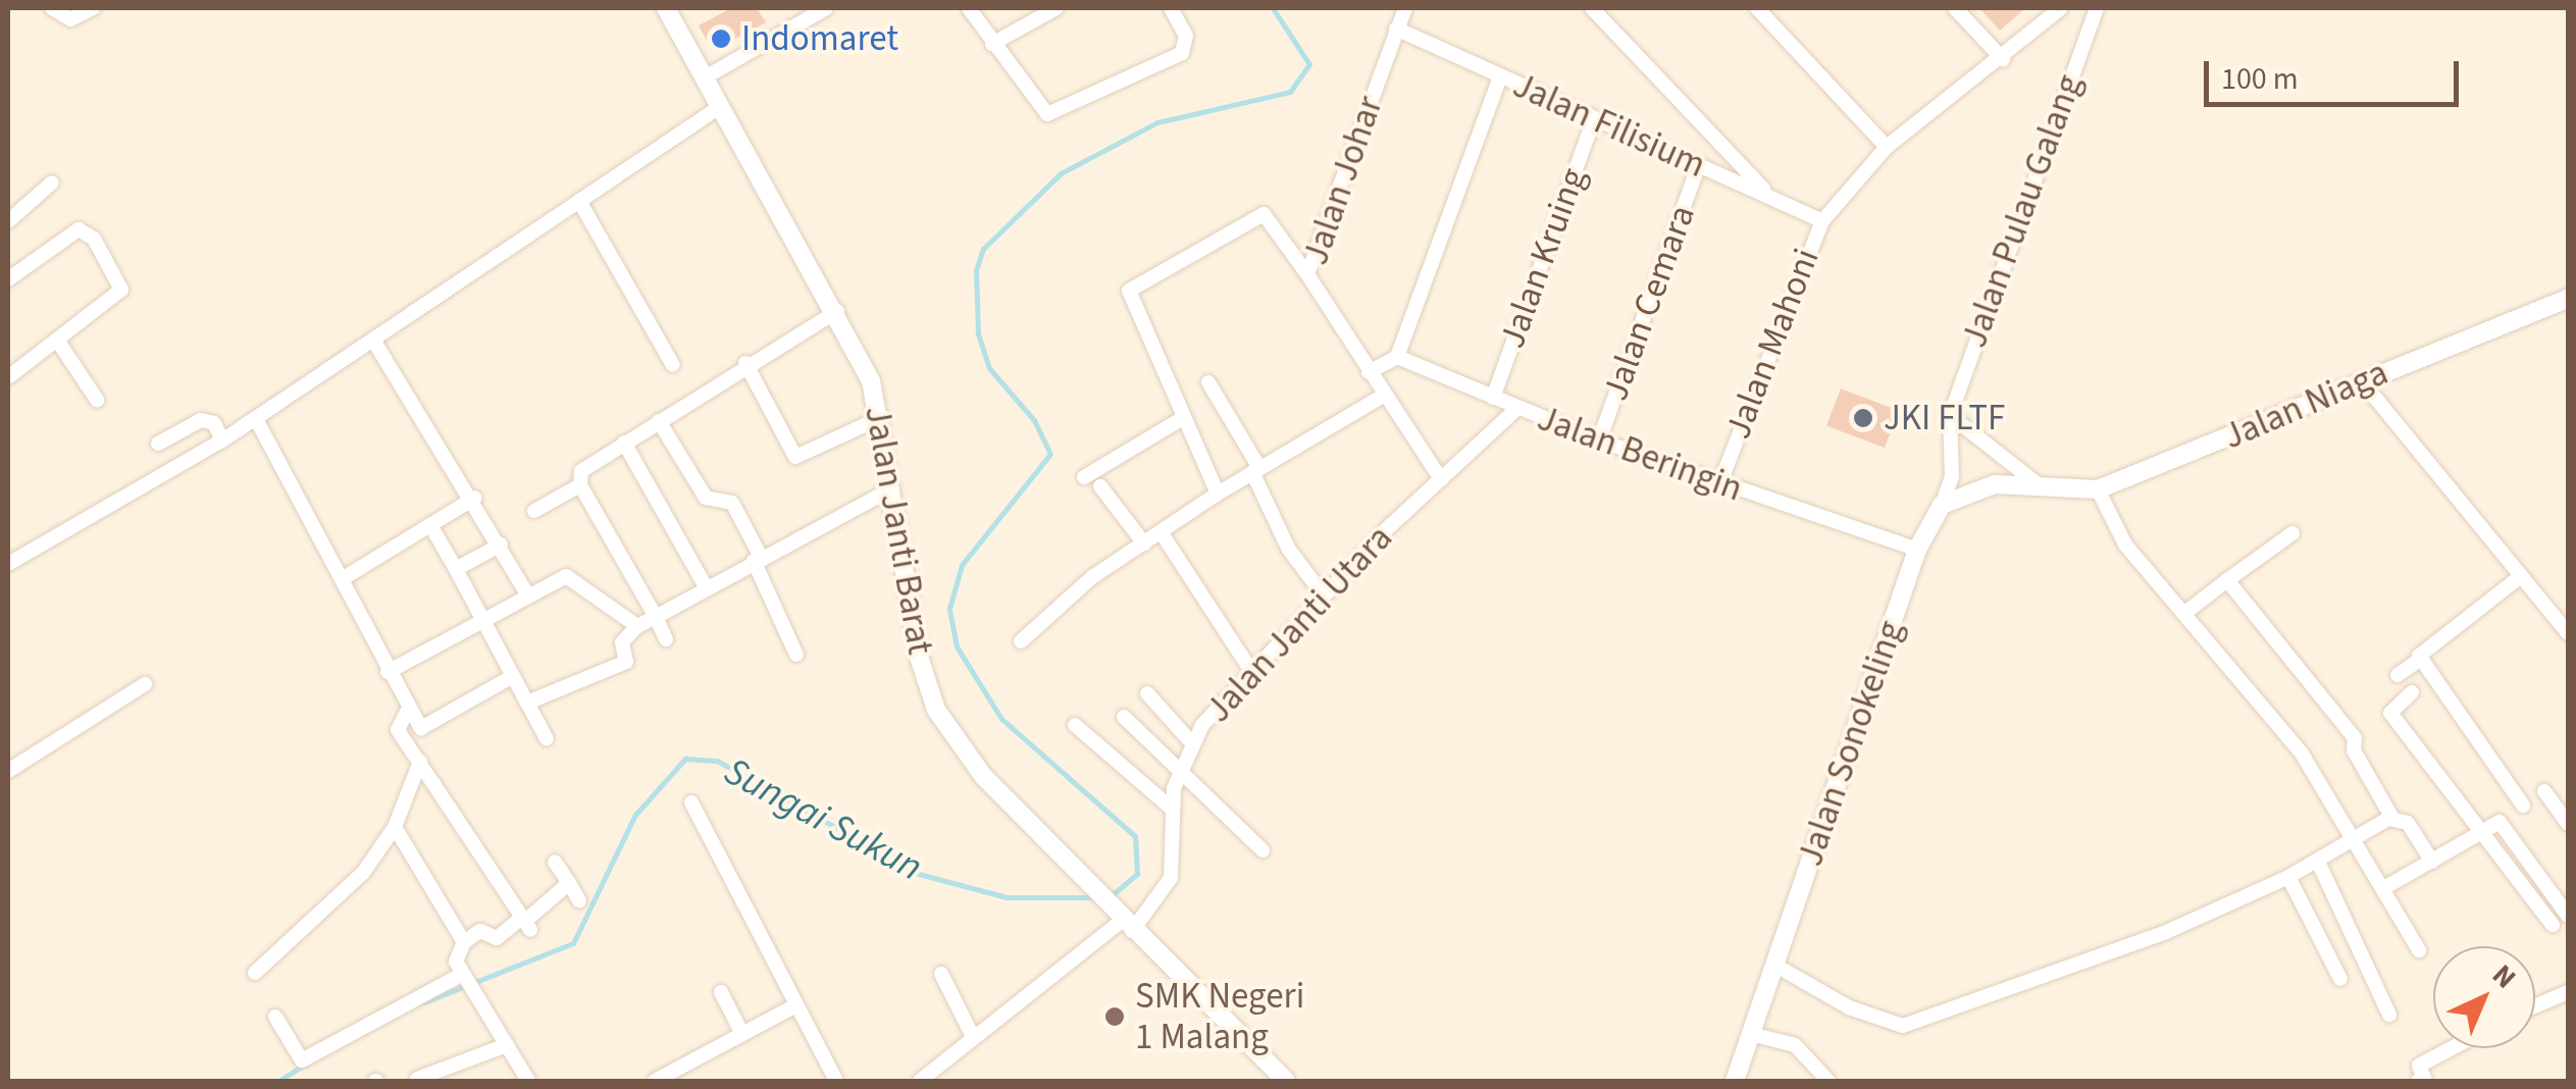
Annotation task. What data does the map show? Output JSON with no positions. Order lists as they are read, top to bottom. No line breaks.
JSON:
{"streets":{"street":["Jalan Filisium","Jalan Johar","Jalan Pulau Galang","Jalan Kruing","Jalan Cemara","Jalan Mahoni","Jalan Niaga","Jalan Beringin","Jalan Janti Barat","Jalan Janti Utara","Jalan Sonokeling"]},"crossings":[["Jalan Filisium","Jalan Johar"],["Jalan Filisium","Jalan Kruing"],["Jalan Filisium","Jalan Cemara"],["Jalan Filisium","Jalan Mahoni"],["Jalan Johar","Jalan Janti Utara"],["Jalan Pulau Galang","Jalan Sonokeling"],["Jalan Kruing","Jalan Beringin"],["Jalan Cemara","Jalan Beringin"],["Jalan Mahoni","Jalan Beringin"],["Jalan Beringin","Jalan Janti Utara"],["Jalan Beringin","Jalan Sonokeling"],["Jalan Janti Barat","Jalan Janti Utara"]],"water":["Sungai Sukun"],"places":["Indomaret","JKI FLTF","SMK Negeri 1 Malang"],"scale_bar":"100 m","north":"top right"}
